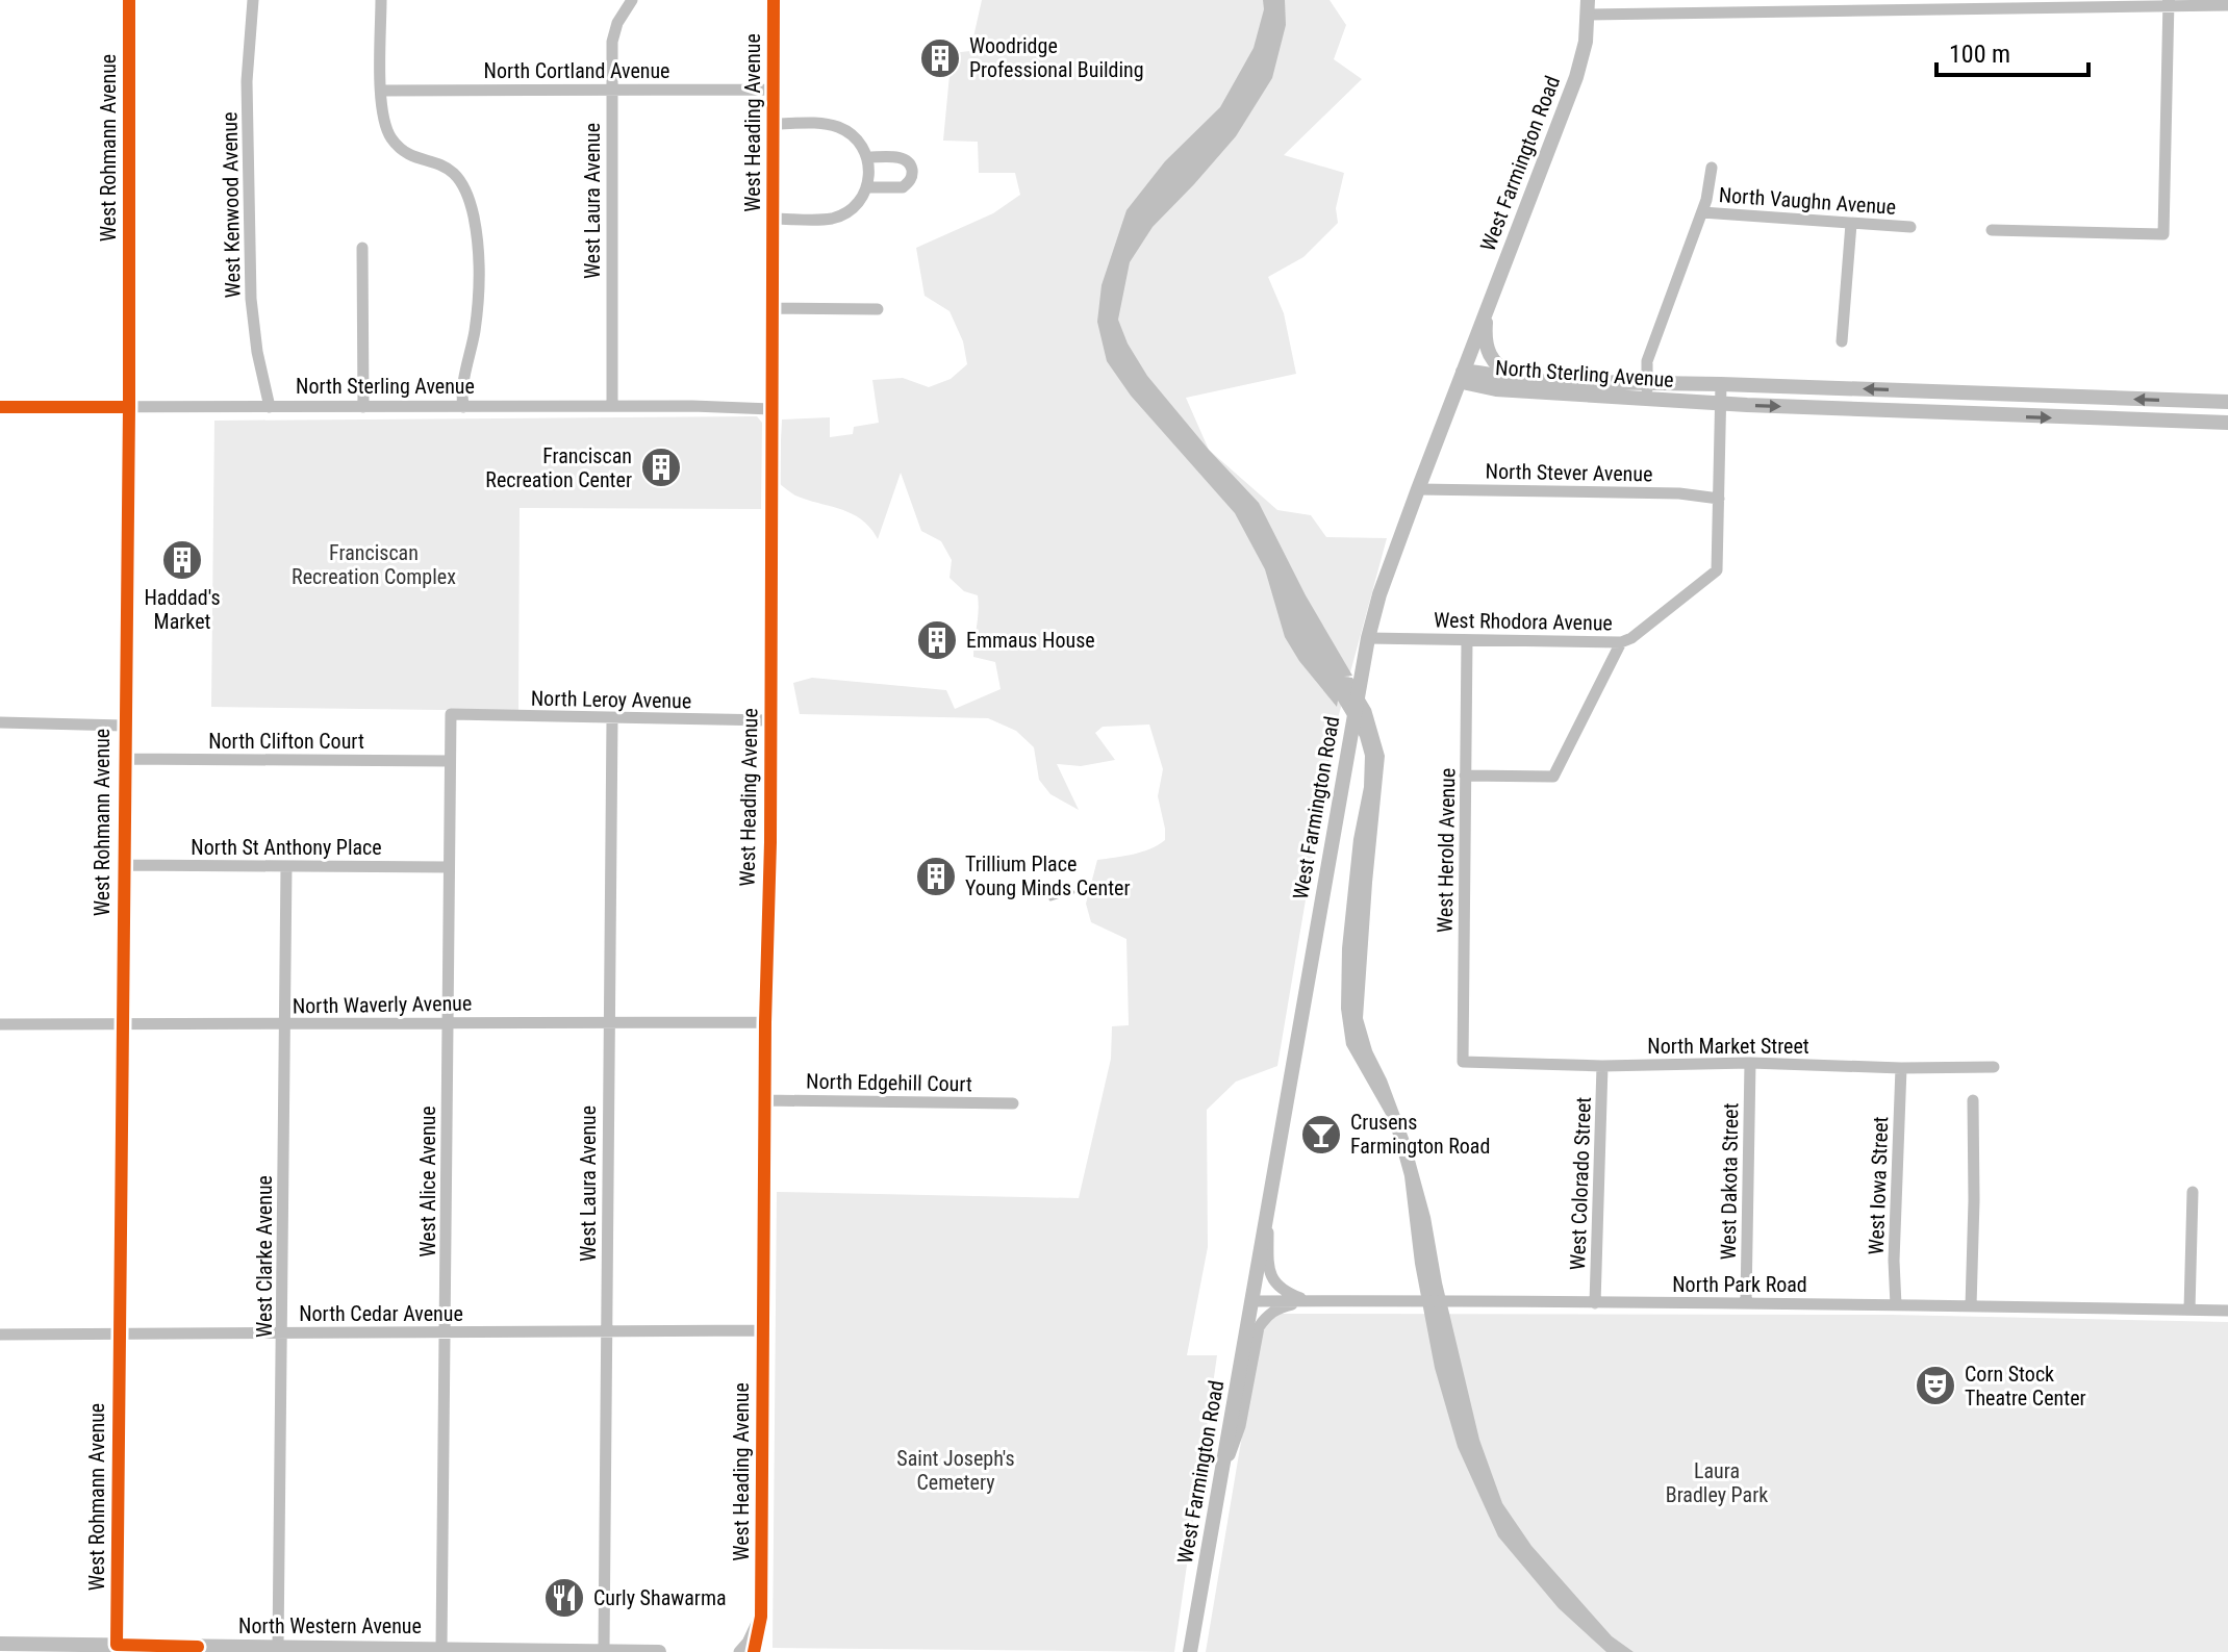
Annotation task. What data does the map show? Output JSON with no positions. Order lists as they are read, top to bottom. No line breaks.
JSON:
{"streets":{"main road":["West Farmington Road","North Sterling Avenue","North Western Avenue"],"street":["North Cortland Avenue","West Heading Avenue","West Rohmann Avenue","West Laura Avenue","North Vaughn Avenue","West Kenwood Avenue","North Stever Avenue","West Rhodora Avenue","North Leroy Avenue","North Clifton Court","North St Anthony Place","West Herold Avenue","North Waverly Avenue","North Market Street","North Edgehill Court","West Alice Avenue","West Dakota Street","West Colorado Street","West Iowa Street","West Clarke Avenue","North Park Road","North Cedar Avenue"]},"crossings":[["North Cortland Avenue","West Heading Avenue"],["North Cortland Avenue","West Laura Avenue"],["West Heading Avenue","North Sterling Avenue"],["West Heading Avenue","North Leroy Avenue"],["West Heading Avenue","North Waverly Avenue"],["West Heading Avenue","North Edgehill Court"],["West Heading Avenue","North Cedar Avenue"],["West Rohmann Avenue","North Sterling Avenue"],["West Rohmann Avenue","North Clifton Court"],["West Rohmann Avenue","North St Anthony Place"],["West Rohmann Avenue","North Waverly Avenue"],["West Rohmann Avenue","North Cedar Avenue"],["West Rohmann Avenue","North Western Avenue"],["West Farmington Road","North Sterling Avenue"],["West Farmington Road","North Stever Avenue"],["West Farmington Road","West Rhodora Avenue"],["West Farmington Road","North Park Road"],["West Laura Avenue","North Sterling Avenue"],["West Laura Avenue","North Leroy Avenue"],["West Laura Avenue","North Waverly Avenue"],["West Laura Avenue","North Cedar Avenue"],["West Laura Avenue","North Western Avenue"],["West Kenwood Avenue","North Sterling Avenue"],["North Sterling Avenue","West Rhodora Avenue"],["North Stever Avenue","West Rhodora Avenue"],["West Rhodora Avenue","West Herold Avenue"],["North Leroy Avenue","West Alice Avenue"],["North Clifton Court","West Alice Avenue"],["North St Anthony Place","West Alice Avenue"],["North St Anthony Place","West Clarke Avenue"],["West Herold Avenue","North Market Street"],["North Waverly Avenue","West Alice Avenue"],["North Waverly Avenue","West Clarke Avenue"],["North Market Street","West Dakota Street"],["North Market Street","West Colorado Street"],["North Market Street","West Iowa Street"],["West Alice Avenue","North Cedar Avenue"],["West Alice Avenue","North Western Avenue"],["West Dakota Street","North Park Road"],["West Colorado Street","North Park Road"],["West Iowa Street","North Park Road"],["West Clarke Avenue","North Cedar Avenue"],["West Clarke Avenue","North Western Avenue"]],"parks":["Franciscan Recreation Complex","Saint Joseph's Cemetery","Laura Bradley Park"],"places":{"building":["Woodridge Professional Building","Franciscan Recreation Center","Haddad's Market","Emmaus House","Trillium Place Young Minds Center"],"bar":["Crusens Farmington Road"],"theatre":["Corn Stock Theatre Center"],"restaurant":["Curly Shawarma"]},"scale_bar":"100 m"}
